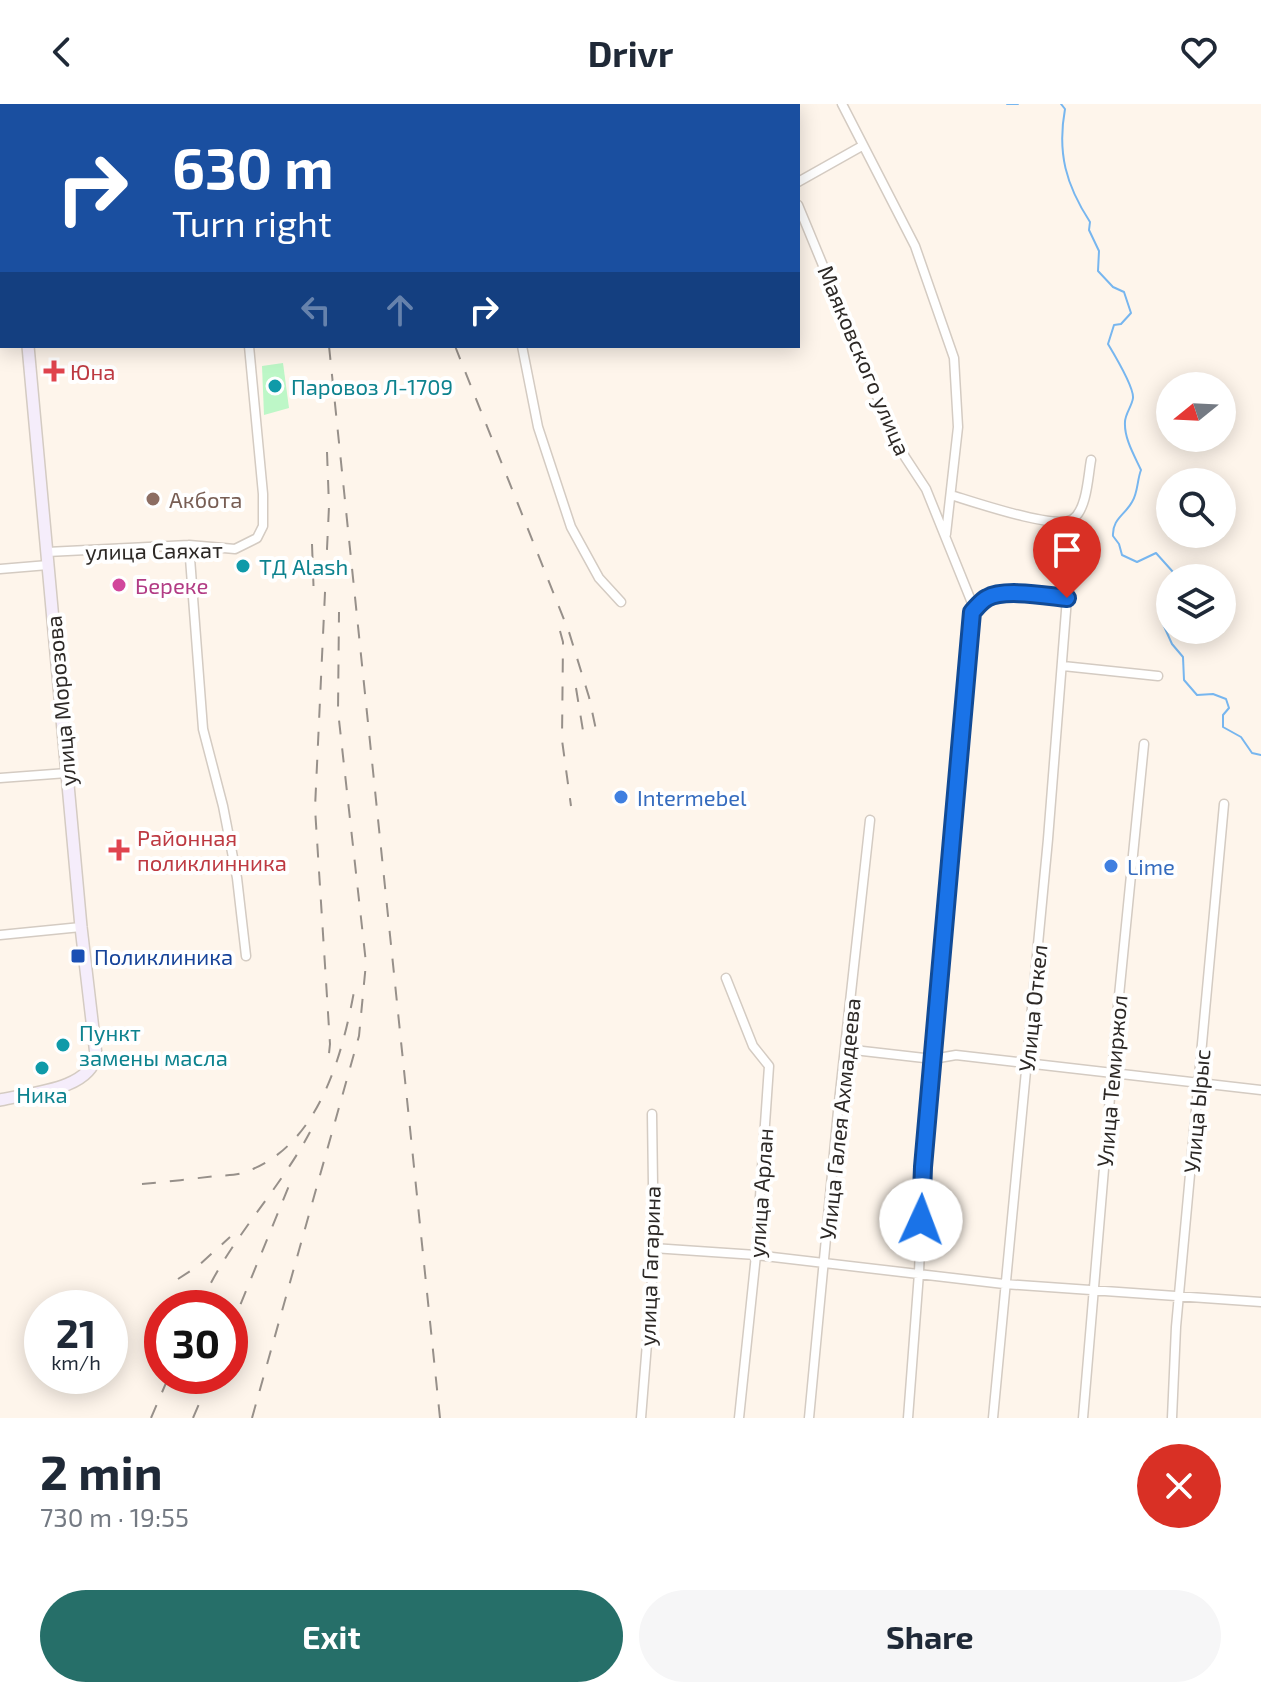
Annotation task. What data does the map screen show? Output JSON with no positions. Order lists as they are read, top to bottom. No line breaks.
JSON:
{"streets":{"main road":["улица Морозова"],"street":["Маяковского улица","улица Саяхат","Улица Откел","Улица Темиржол","Улица Ырыс","Улица Галея Ахмадеева","улица Арлан","улица Гагарина"]},"crossings":[["Маяковского улица","Улица Откел"],["улица Саяхат","улица Морозова"]],"places":{"health":["Юна","Районная поликлинника"],"other":["Паровоз Л-1709","Акбота","ТД Alash","Береке","Intermebel","Lime","Пункт замены масла","Ника"],"transit":["Поликлиника"]},"north":"left","page":{"header":"Drivr","turn":["630 m","Turn right"],"speed":"21 km/h","limit":"30","heading":["2 min","730 m · 19:55"],"buttons":["Exit","Share"]}}
